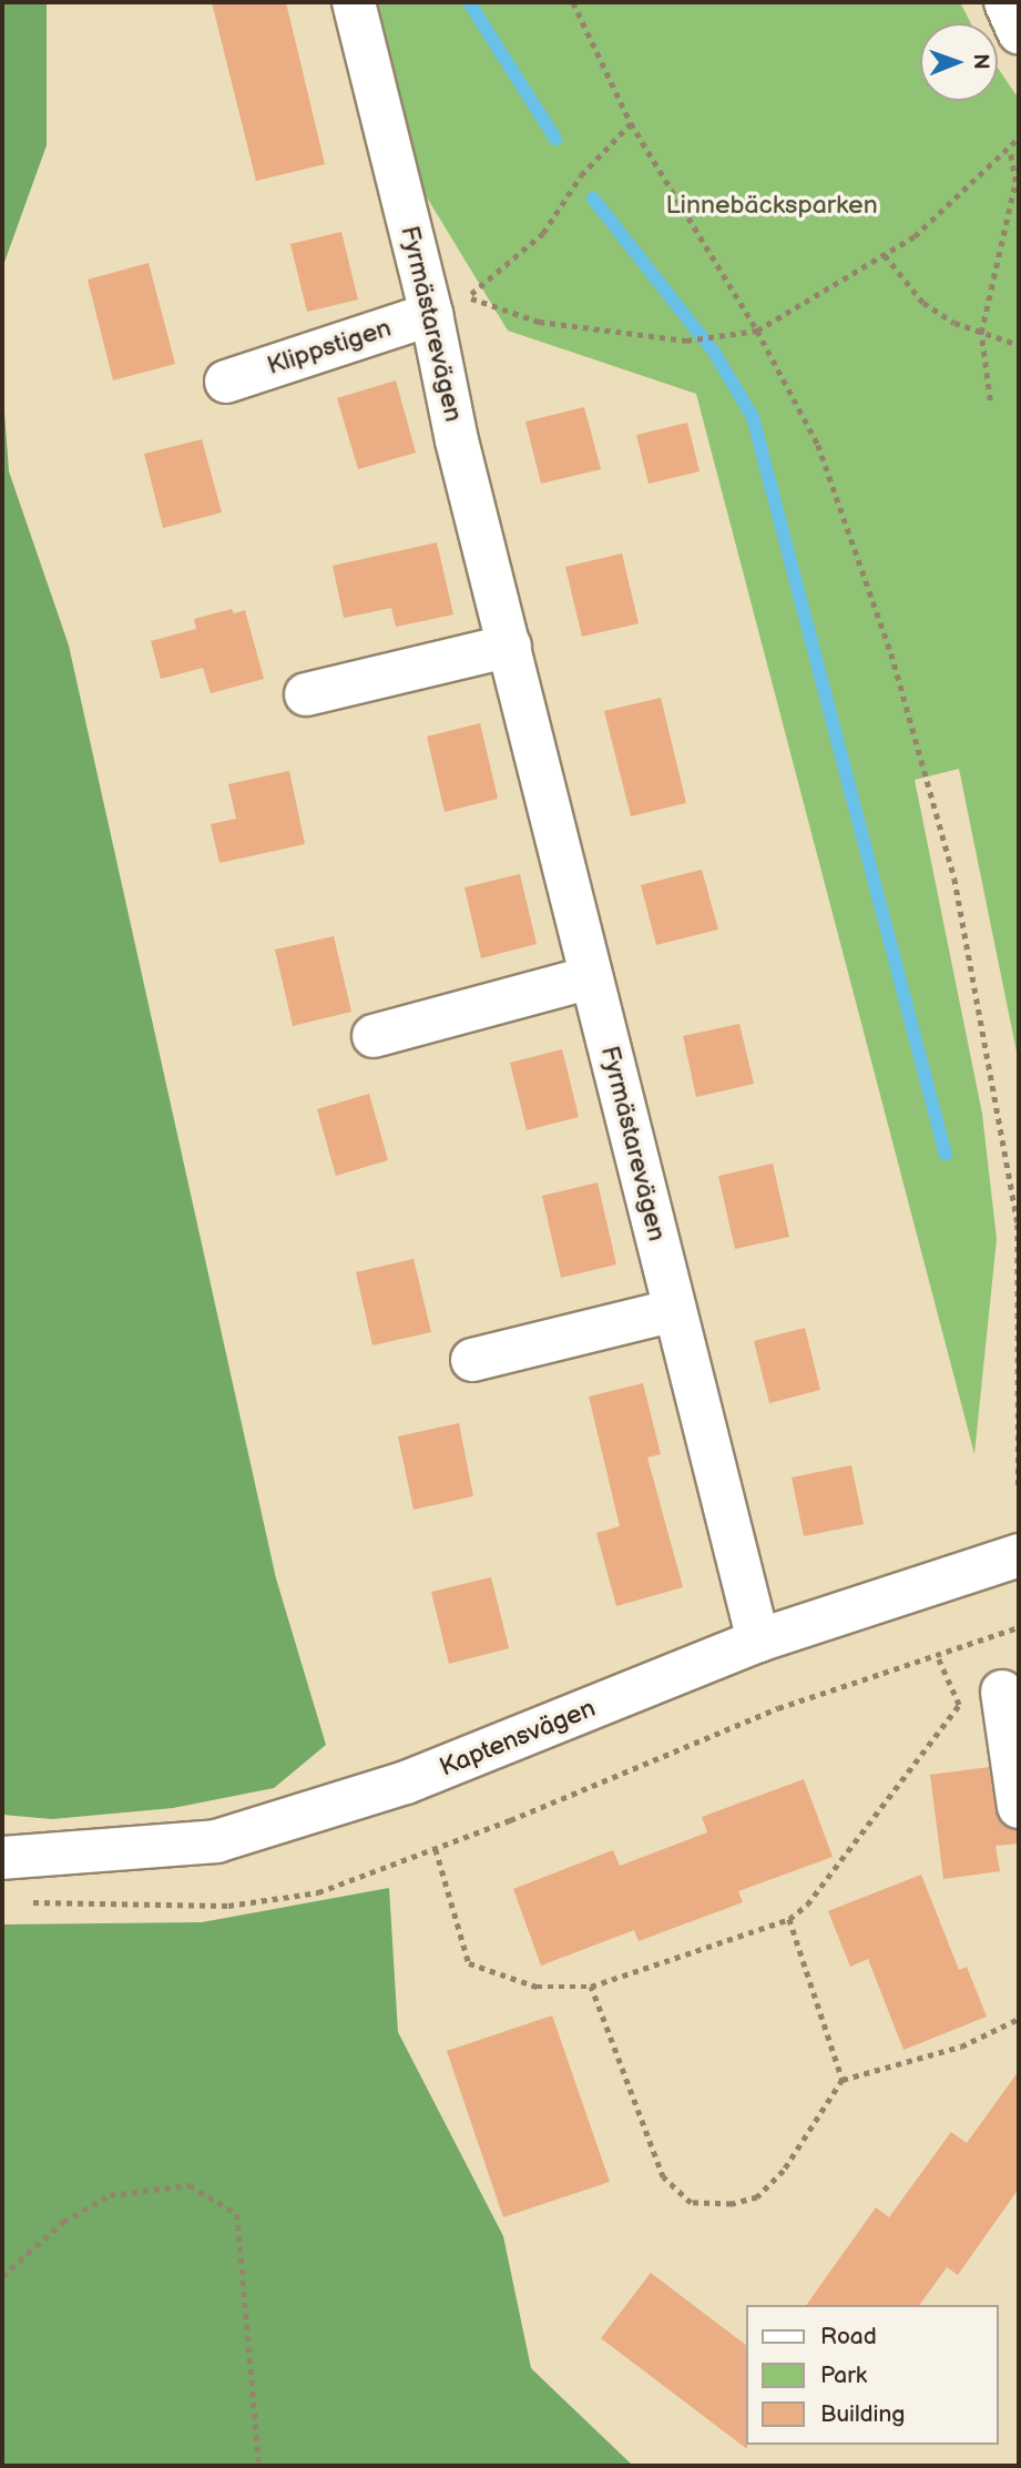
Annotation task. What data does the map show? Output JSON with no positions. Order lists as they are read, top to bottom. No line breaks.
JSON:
{"streets":{"street":["Fyrmästarevägen","Klippstigen","Kaptensvägen"]},"crossings":[["Fyrmästarevägen","Klippstigen"],["Fyrmästarevägen","Kaptensvägen"]],"parks":["Linnebäcksparken"],"legend":["Road","Park","Building"],"north":"right"}
